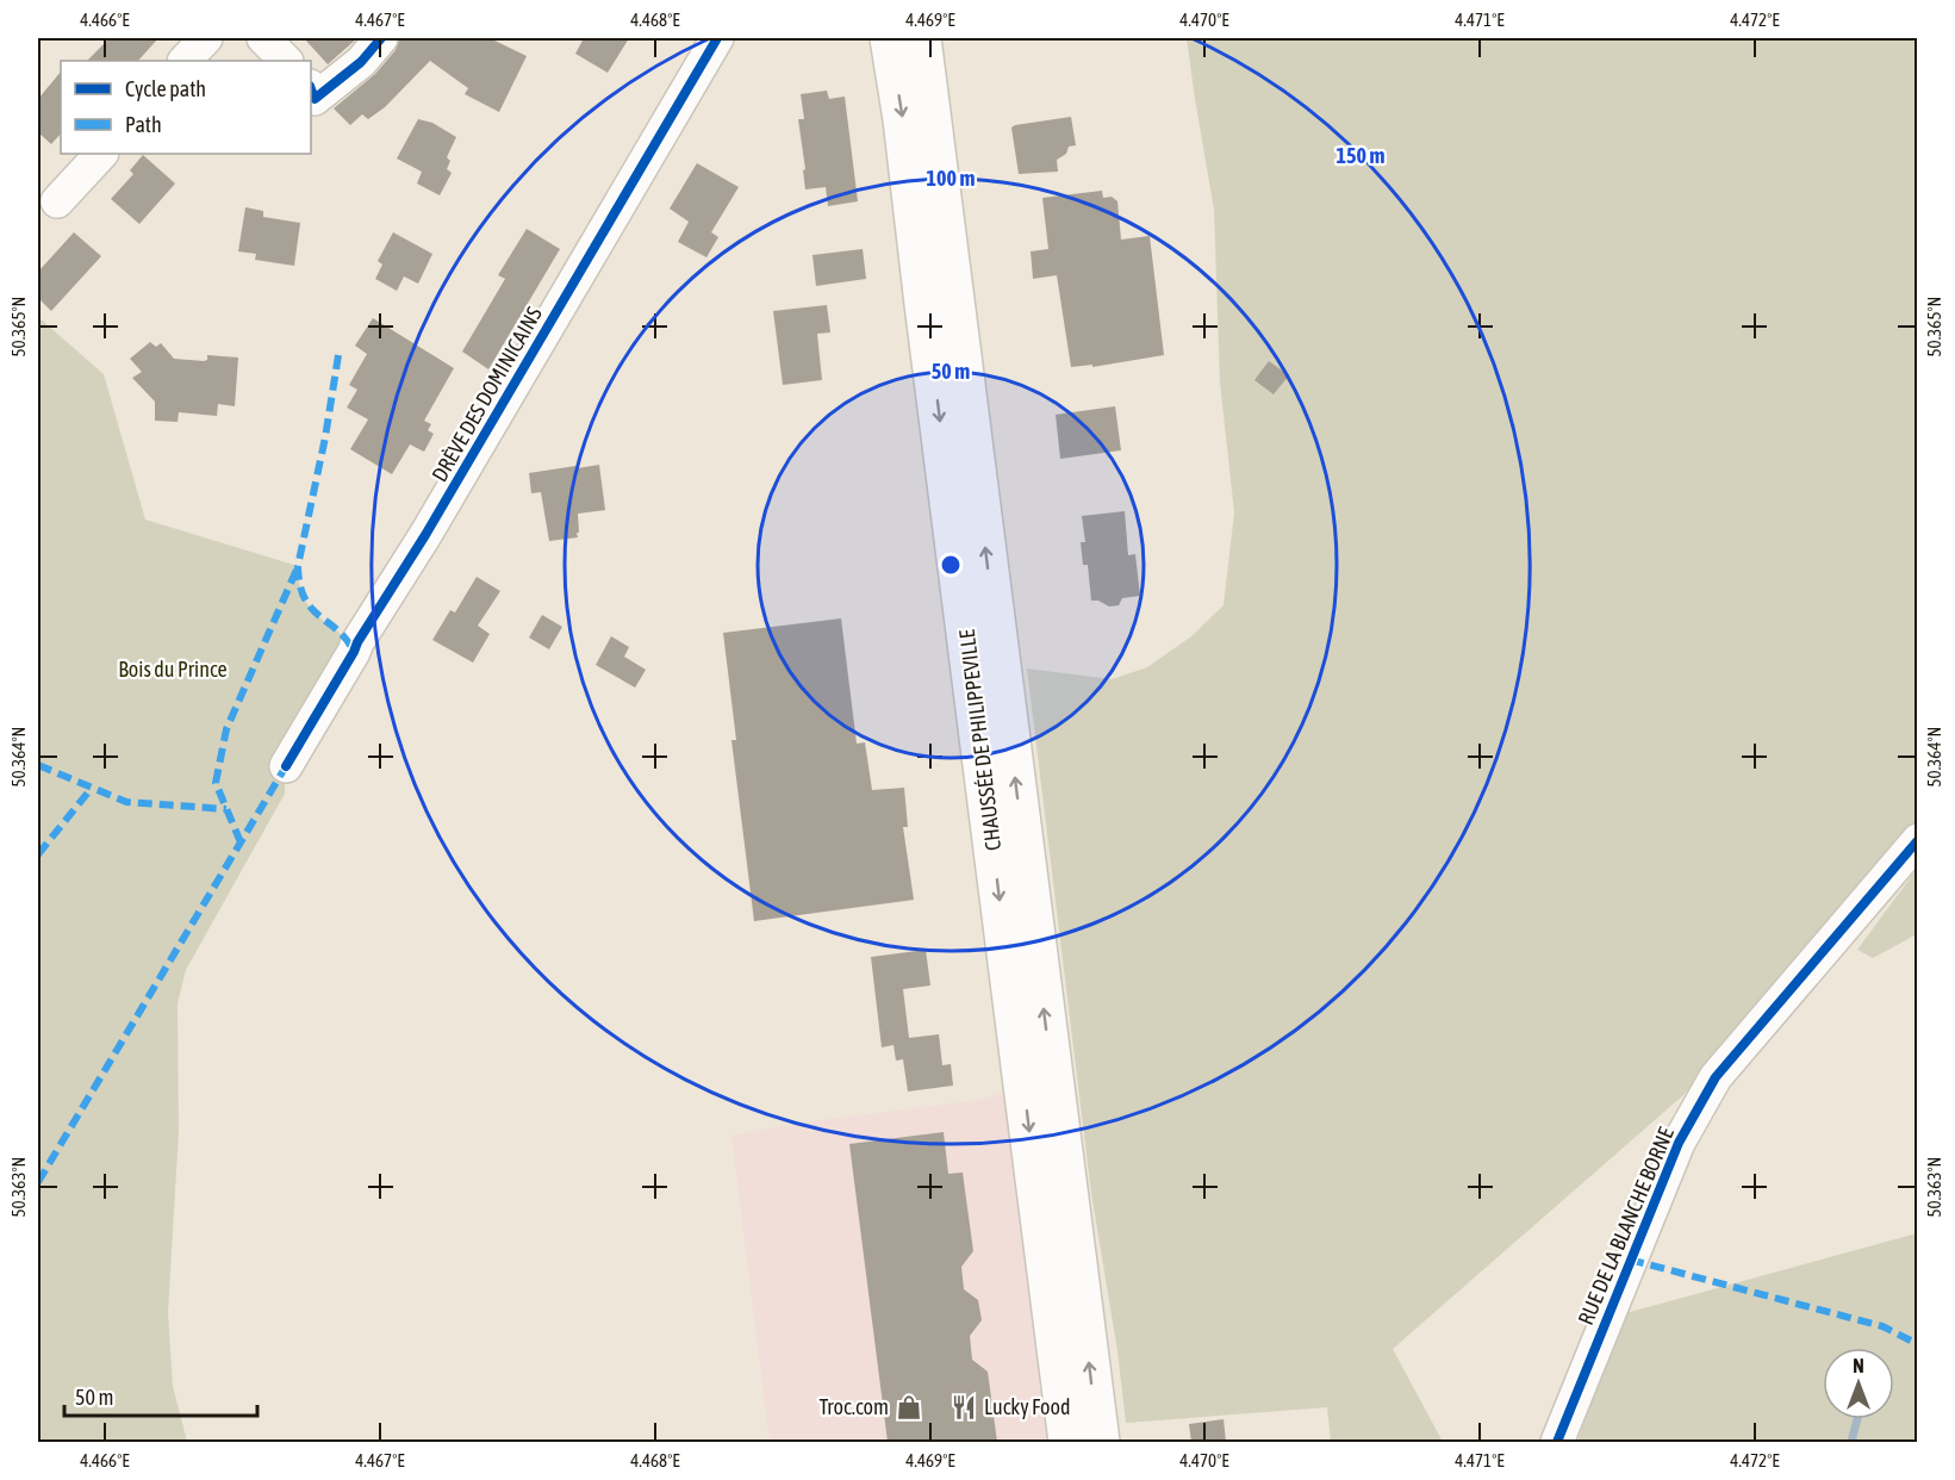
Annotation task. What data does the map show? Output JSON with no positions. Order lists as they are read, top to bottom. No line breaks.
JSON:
{"streets":{"main road":["CHAUSSÉE DE PHILIPPEVILLE"],"street":["DRÈVE DES DOMINICAINS","RUE DE LA BLANCHE BORNE"]},"parks":["Bois du Prince"],"places":{"shop":["Troc.com"],"restaurant":["Lucky Food"]},"legend":["Cycle path","Path"],"scale_bar":"50 m","north":"top","coordinates":["4.466°E","4.467°E","4.468°E","4.469°E","4.470°E","4.471°E","4.472°E","50.365°N","50.364°N","50.363°N"],"rings":["150 m","100 m","50 m"]}
